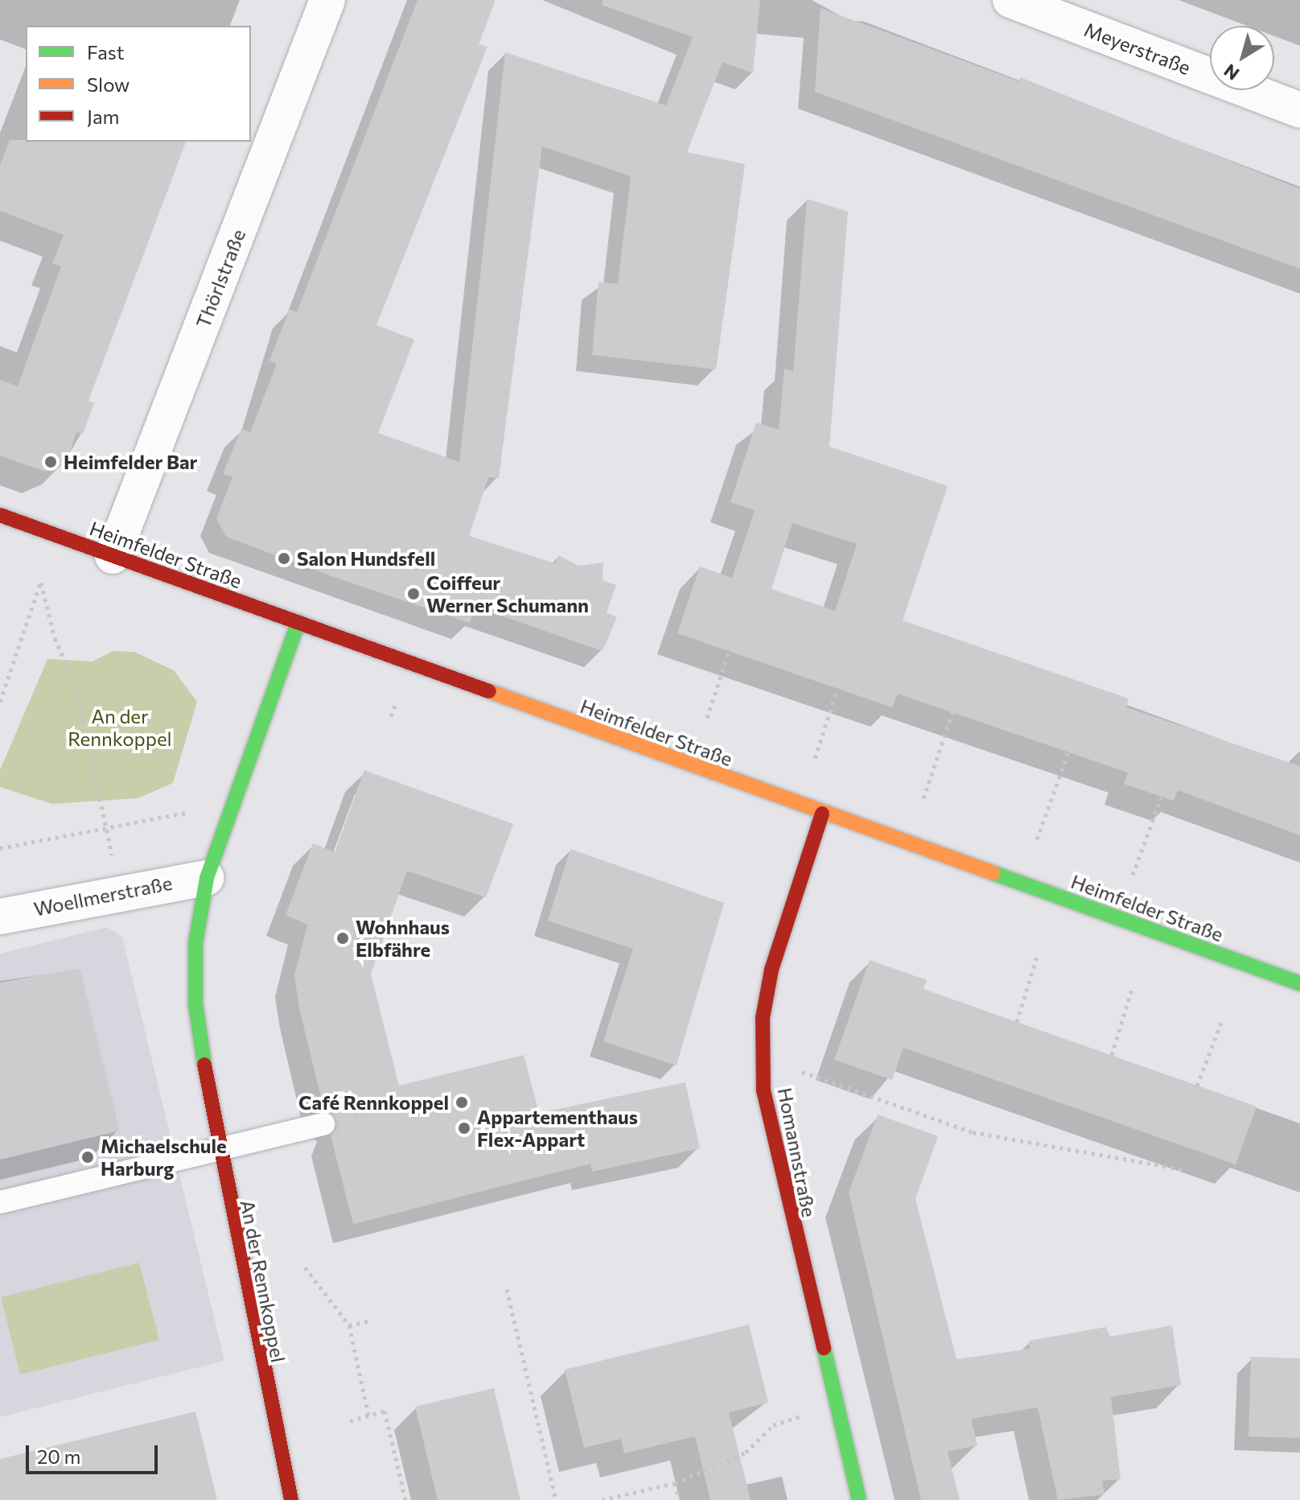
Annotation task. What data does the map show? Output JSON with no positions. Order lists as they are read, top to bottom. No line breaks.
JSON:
{"streets":{"street":["Meyerstraße","Thörlstraße","Heimfelder Straße","Woellmerstraße","Homannstraße","An der Rennkoppel"]},"crossings":[["Thörlstraße","Heimfelder Straße"],["Heimfelder Straße","Homannstraße"],["Heimfelder Straße","An der Rennkoppel"],["Woellmerstraße","An der Rennkoppel"]],"parks":["An der Rennkoppel"],"places":["Heimfelder Bar","Salon Hundsfell","Coiffeur Werner Schumann","Wohnhaus Elbfähre","Café Rennkoppel","Appartementhaus Flex-Appart","Michaelschule Harburg"],"legend":["Fast","Slow","Jam"],"scale_bar":"20 m","north":"bottom left"}
